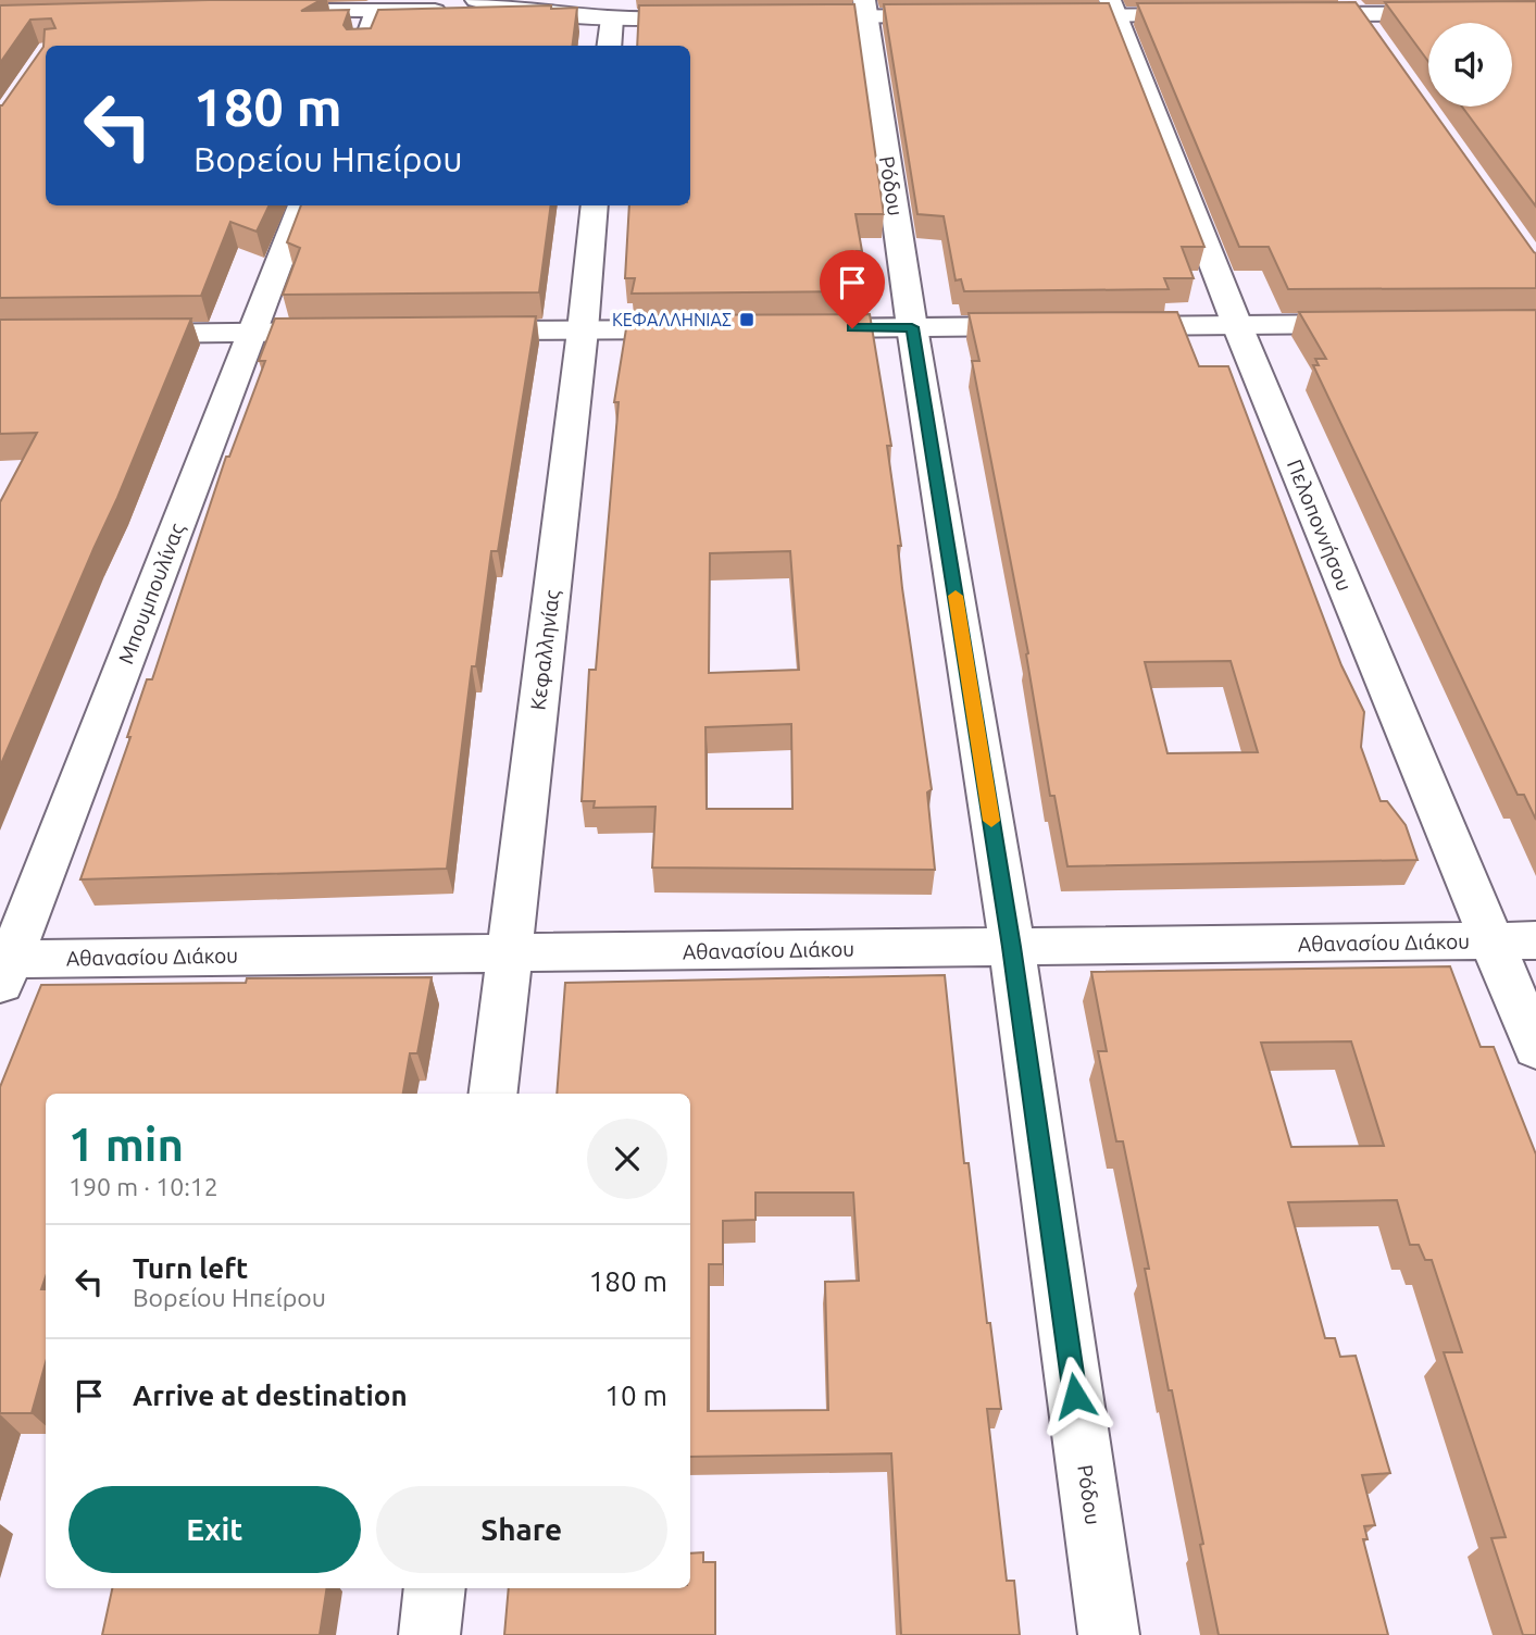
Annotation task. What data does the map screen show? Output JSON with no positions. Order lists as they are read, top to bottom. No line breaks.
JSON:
{"streets":{"street":["Ρόδου","Πελοποννήσου","Μπουμπουλίνας","Κεφαλληνίας","Αθανασίου Διάκου"]},"crossings":[["Ρόδου","Αθανασίου Διάκου"],["Πελοποννήσου","Αθανασίου Διάκου"],["Μπουμπουλίνας","Αθανασίου Διάκου"],["Κεφαλληνίας","Αθανασίου Διάκου"]],"places":{"transit":["ΚΕΦΑΛΛΗΝΙΑΣ"]},"page":{"turn":["180 m","Βορείου Ηπείρου"],"heading":["1 min","190 m · 10:12"],"list":[{"name":"Turn left","note":"Βορείου Ηπείρου","value":"180 m"},{"name":"Arrive at destination","value":"10 m"}],"buttons":["Exit","Share"]}}
